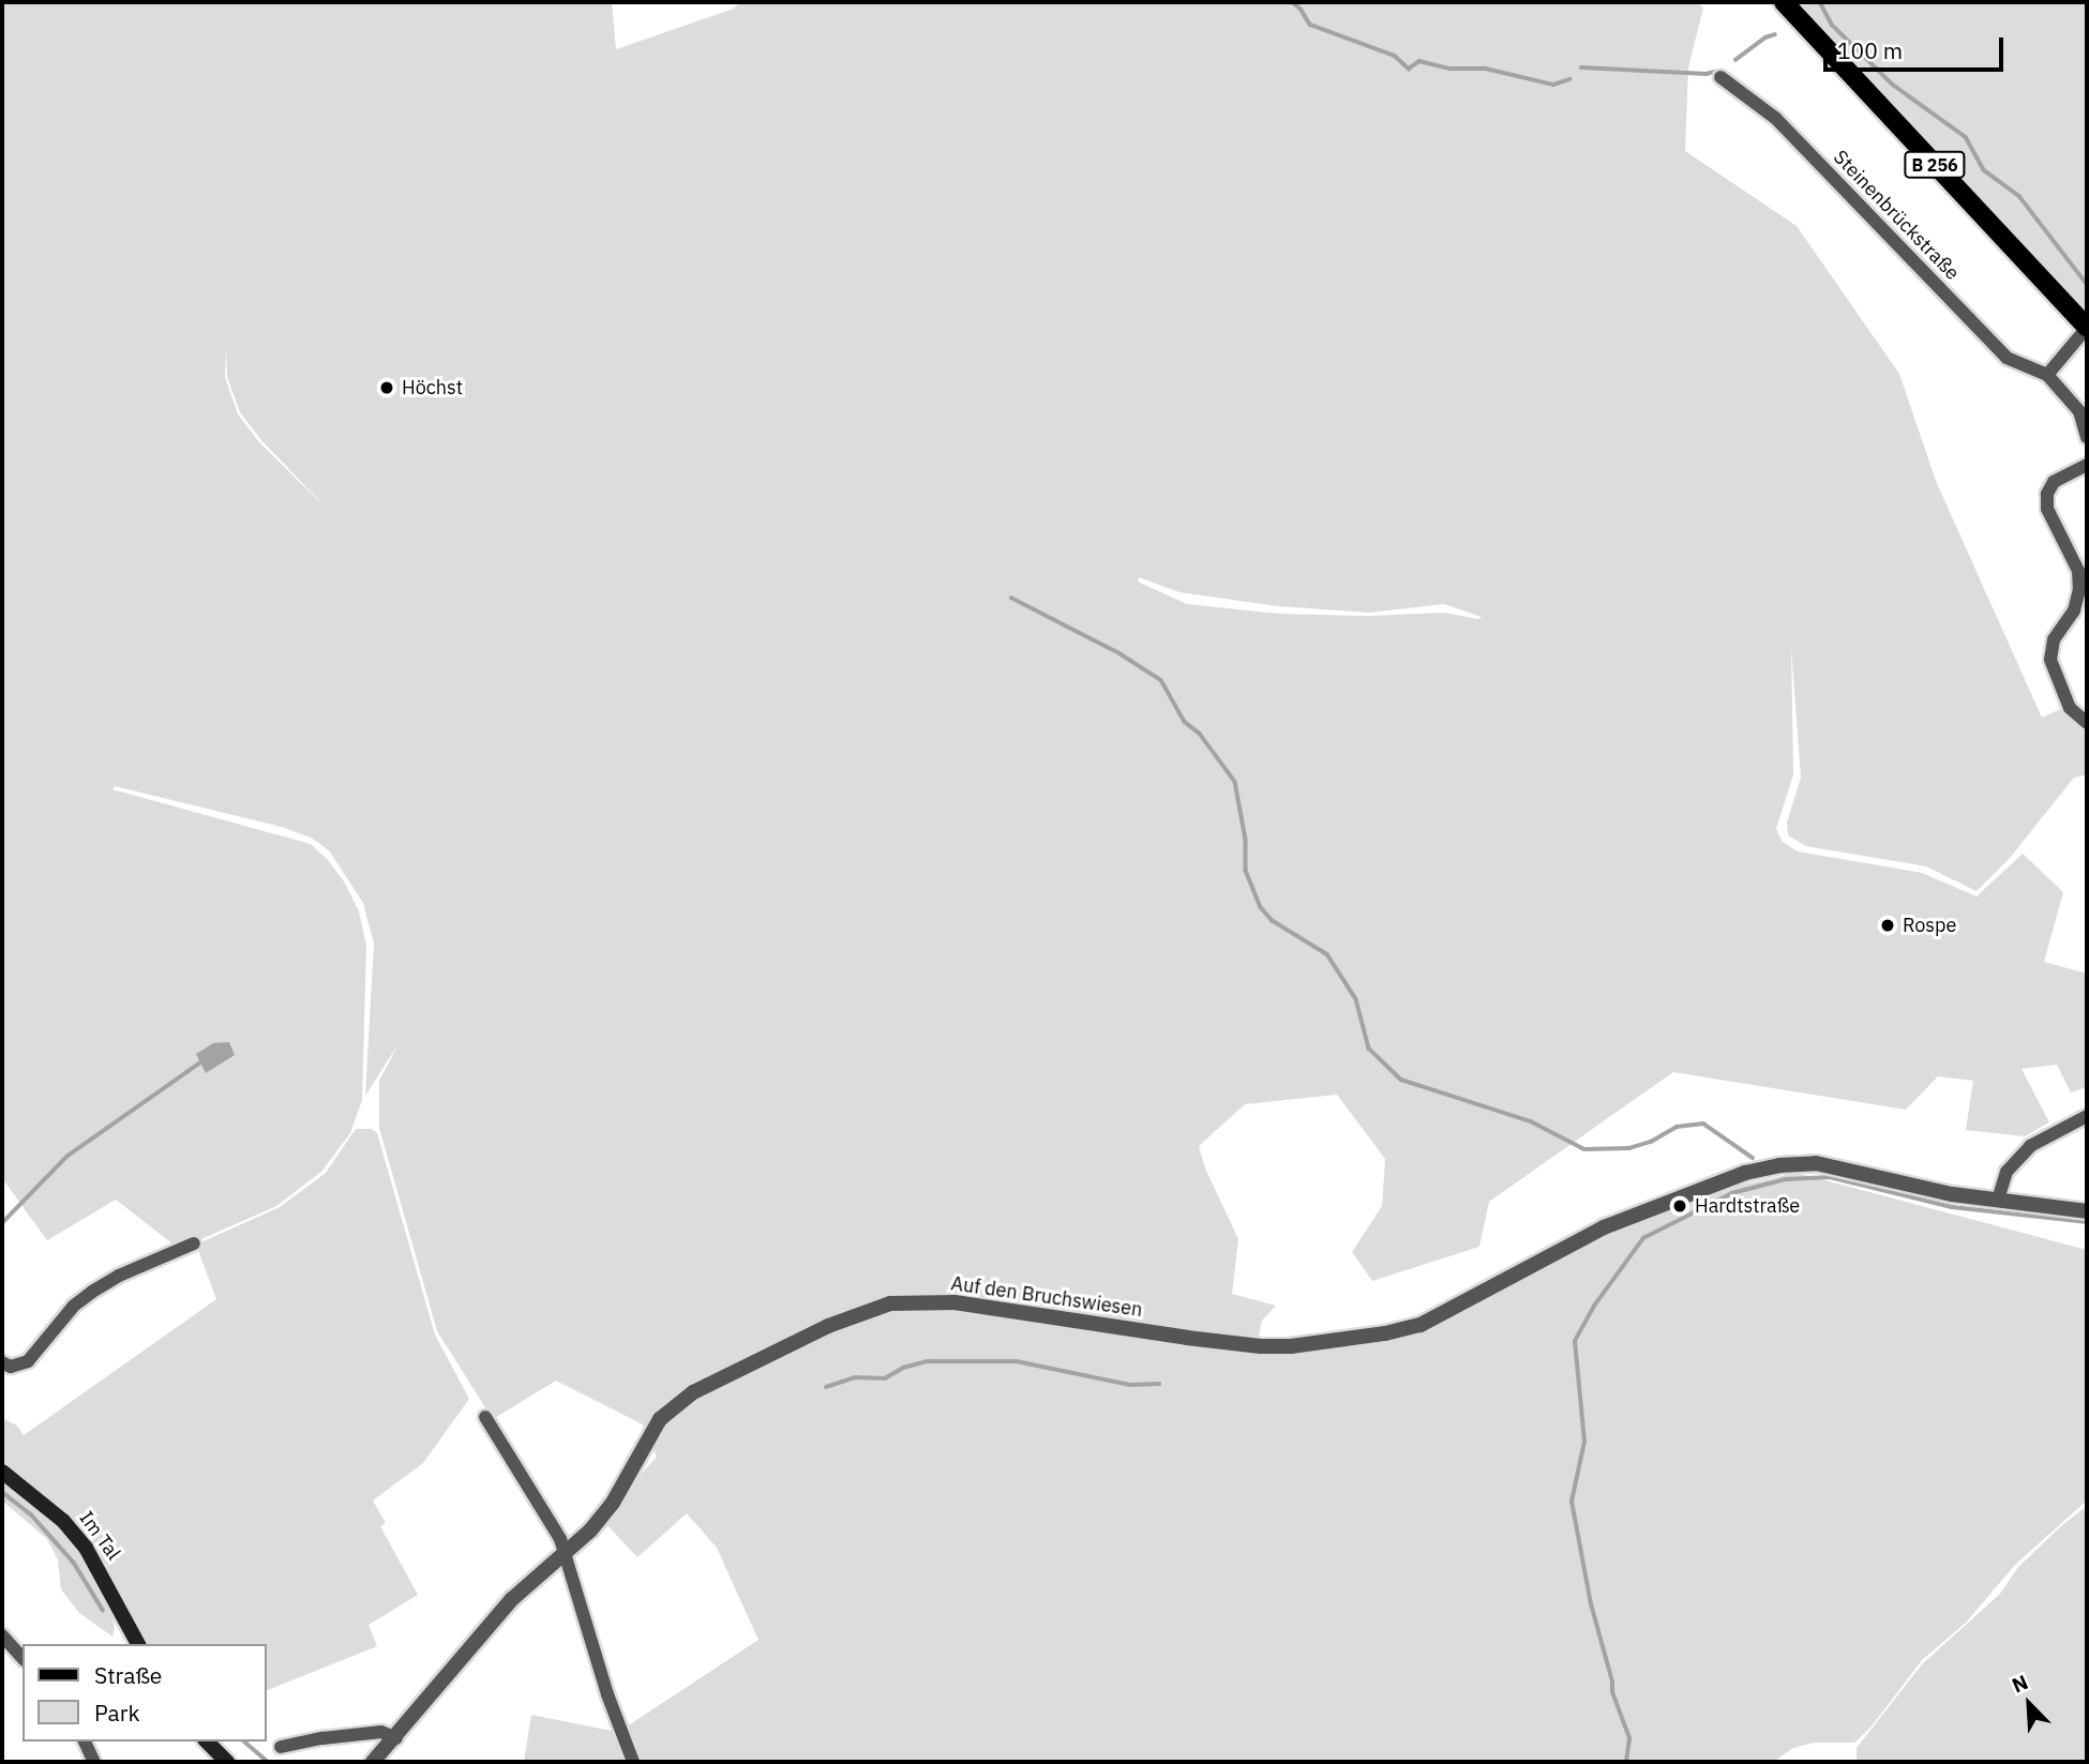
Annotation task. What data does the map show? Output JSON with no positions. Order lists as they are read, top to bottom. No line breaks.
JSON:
{"streets":{"main road":["B 256","Im Tal"],"street":["Steinenbrückstraße","Auf den Bruchswiesen"]},"places":["Höchst","Rospe","Hardtstraße"],"legend":["Straße","Park"],"scale_bar":"100 m","north":"top left"}
